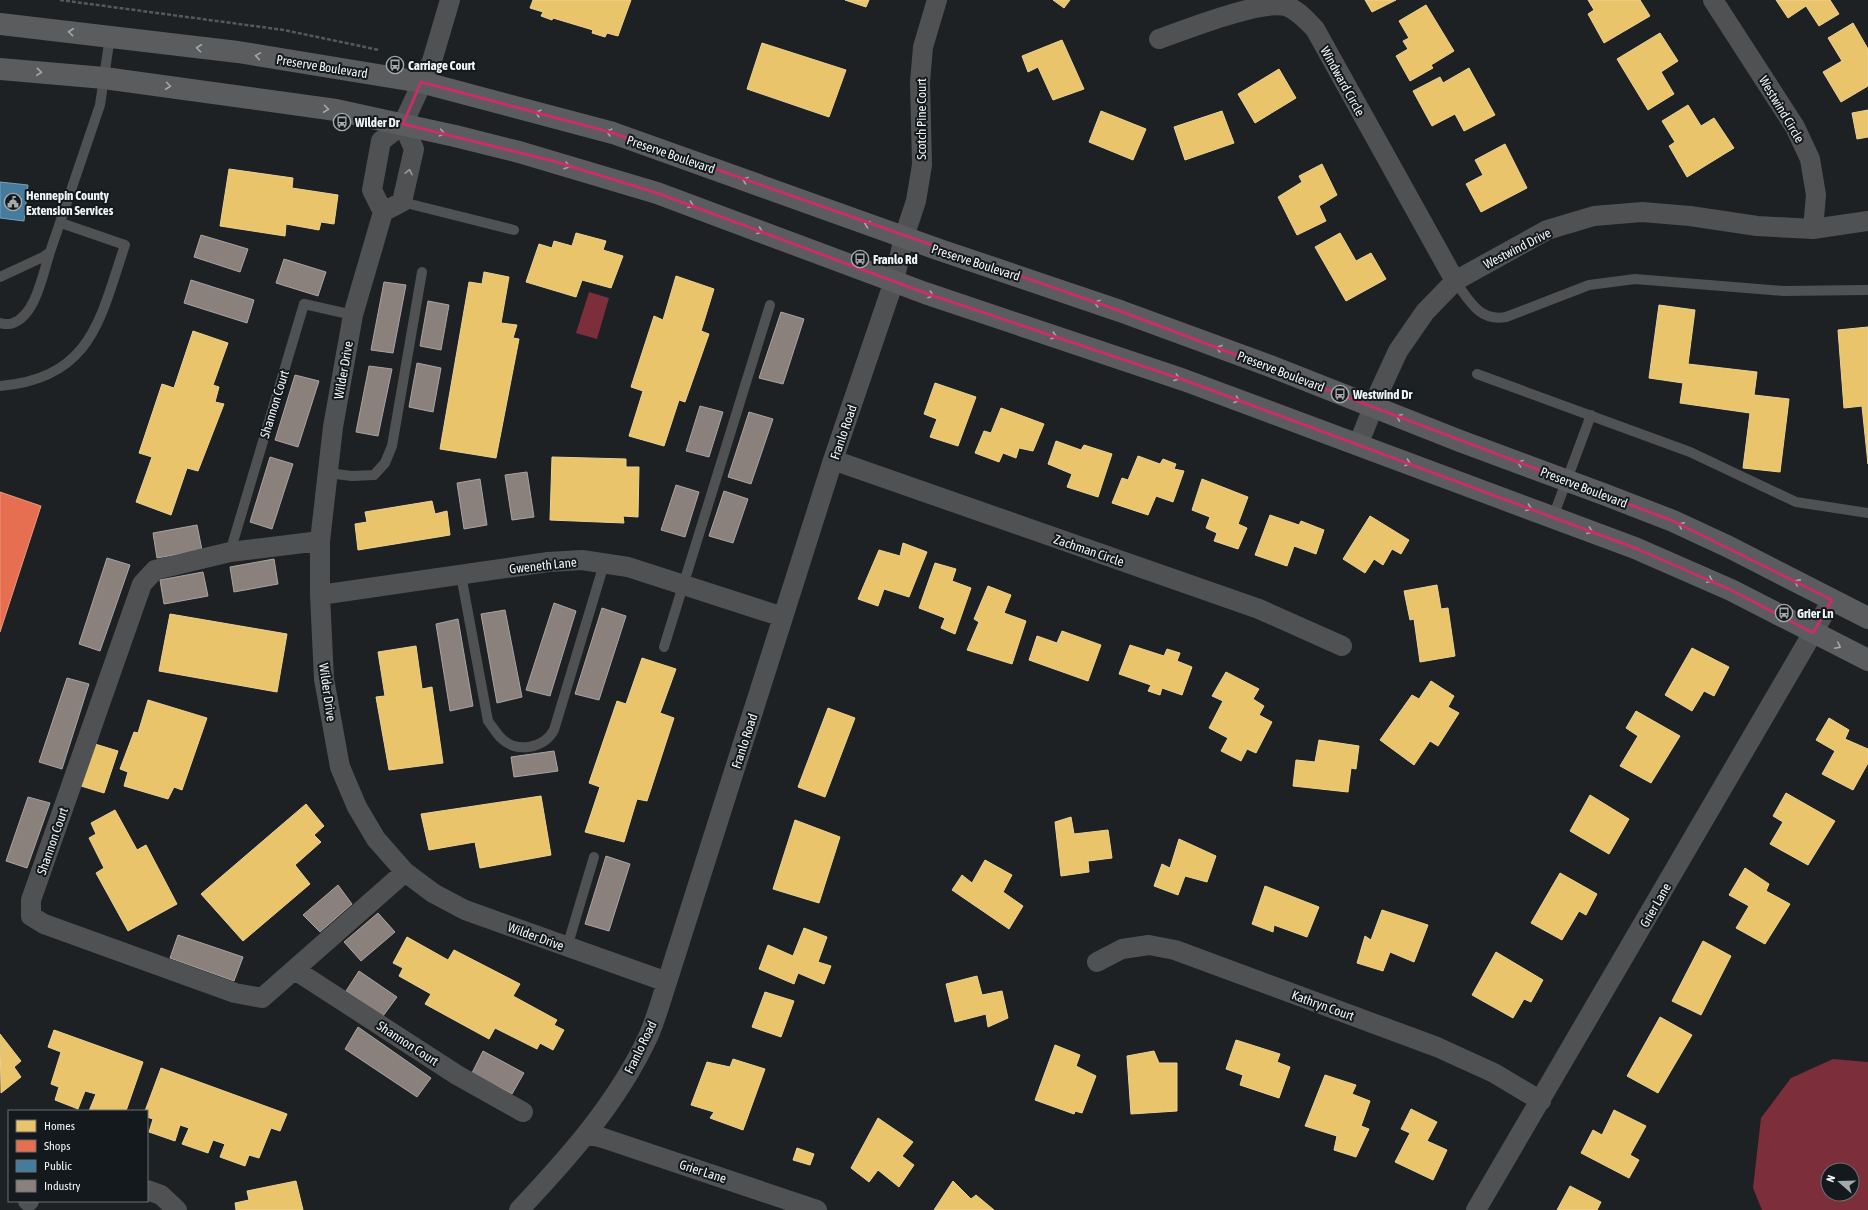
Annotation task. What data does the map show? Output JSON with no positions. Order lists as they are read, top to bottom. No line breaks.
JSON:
{"streets":{"street":["Preserve Boulevard","Windward Circle","Westwind Circle","Scotch Pine Court","Westwind Drive","Wilder Drive","Shannon Court","Franlo Road","Zachman Circle","Gweneth Lane","Grier Lane","Kathryn Court"]},"crossings":[["Preserve Boulevard","Scotch Pine Court"],["Preserve Boulevard","Westwind Drive"],["Preserve Boulevard","Franlo Road"],["Preserve Boulevard","Grier Lane"],["Windward Circle","Westwind Drive"],["Westwind Circle","Westwind Drive"],["Scotch Pine Court","Franlo Road"],["Wilder Drive","Shannon Court"],["Wilder Drive","Franlo Road"],["Wilder Drive","Gweneth Lane"],["Franlo Road","Zachman Circle"],["Franlo Road","Gweneth Lane"],["Franlo Road","Grier Lane"],["Grier Lane","Kathryn Court"]],"places":{"bus stop":["Carriage Court","Wilder Dr","Franlo Rd","Westwind Dr","Grier Ln"],"public building":["Hennepin County Extension Services"]},"legend":["Homes","Shops","Public","Industry"],"north":"left"}
